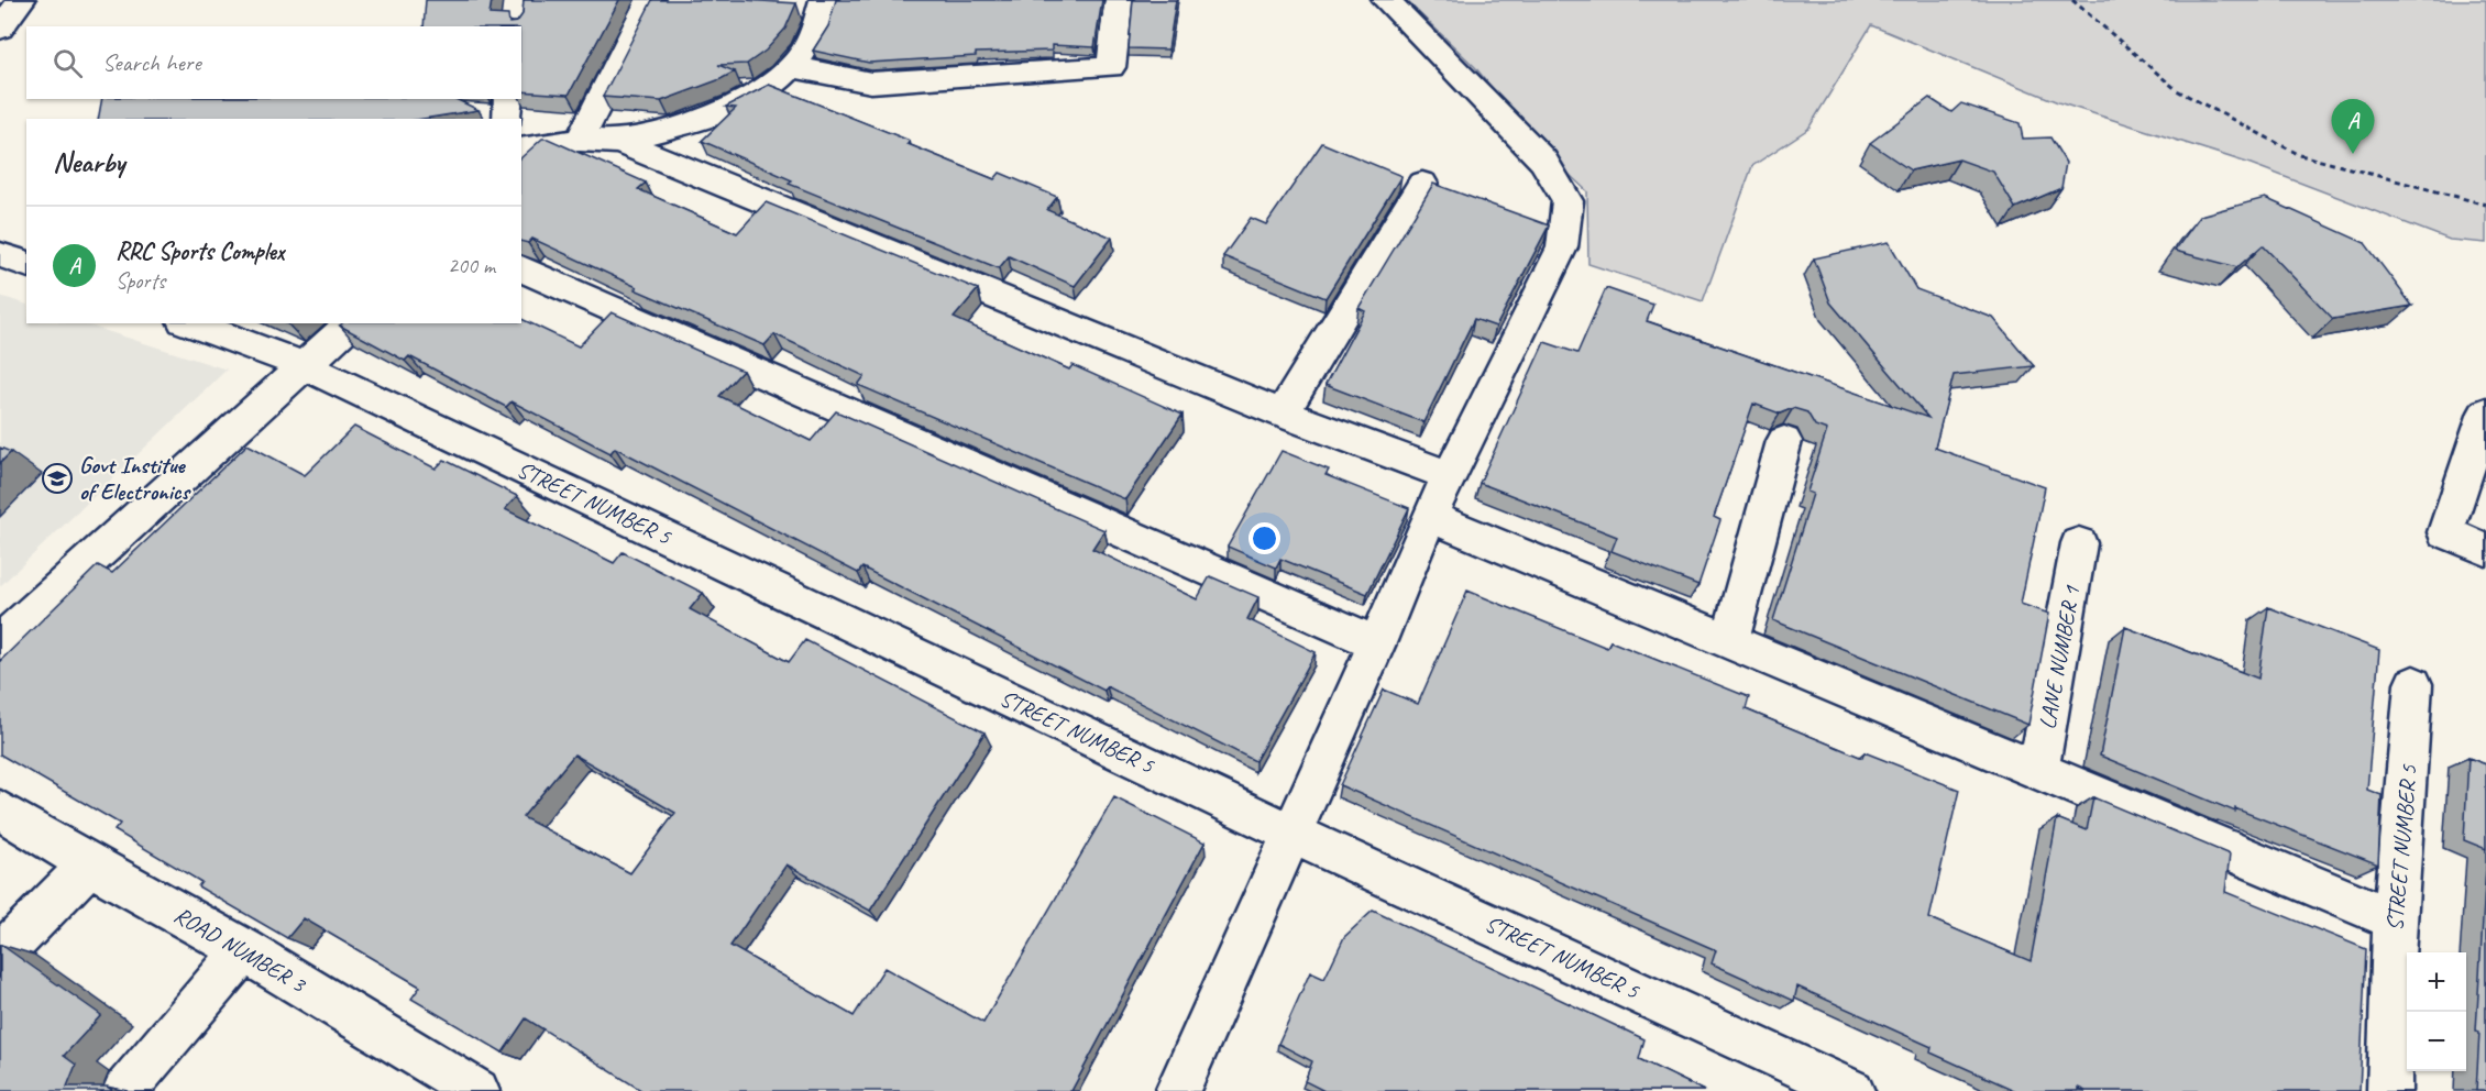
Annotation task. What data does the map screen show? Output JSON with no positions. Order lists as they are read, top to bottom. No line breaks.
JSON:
{"streets":{"street":["STREET NUMBER 5","LANE NUMBER 1","ROAD NUMBER 3"]},"places":{"school or university":["Govt Institue of Electronics"]},"page":{"search":"Search here","pins":"A","heading":"Nearby","list":[{"mark":"A","name":"RRC Sports Complex","note":"Sports","value":"200 m"}],"map_buttons":["+","−"]}}
